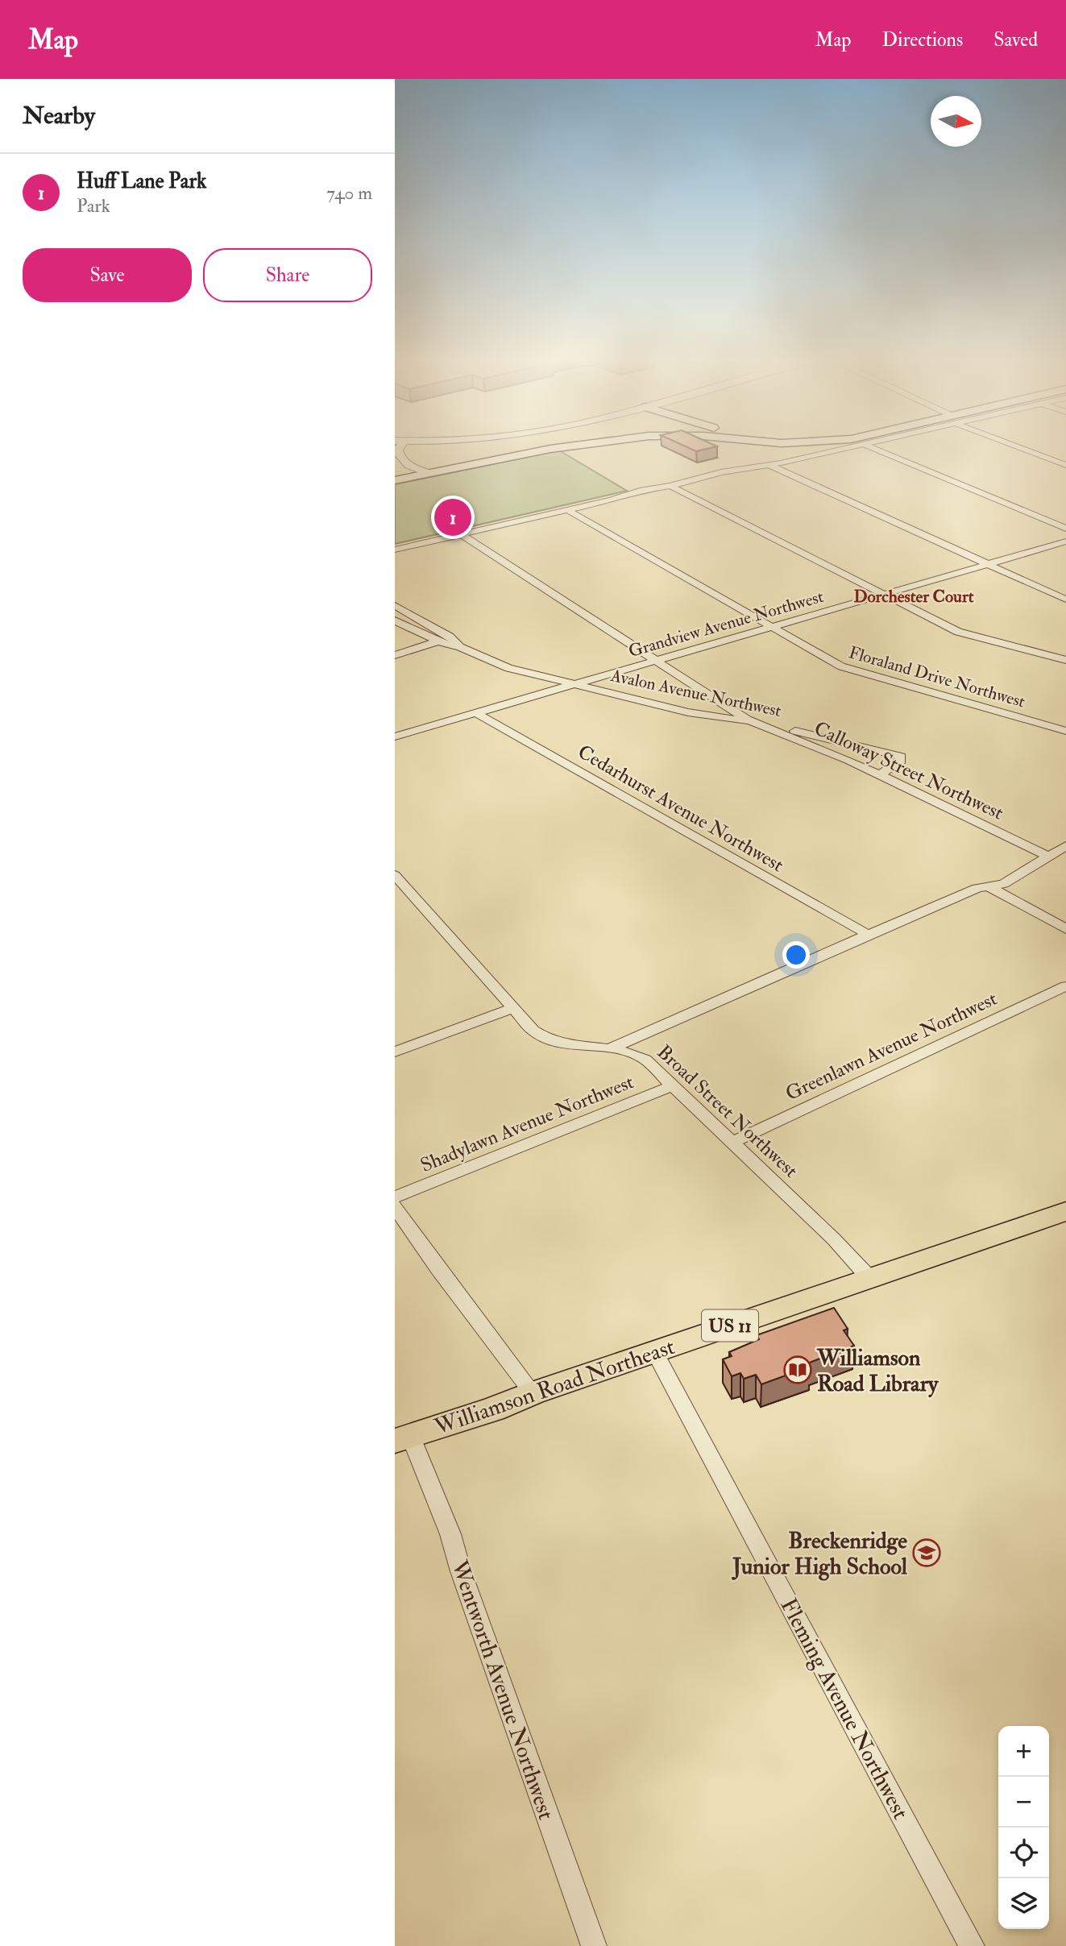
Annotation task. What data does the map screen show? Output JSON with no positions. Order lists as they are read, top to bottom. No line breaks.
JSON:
{"streets":{"main road":["US 11","Williamson Road Northeast"],"street":["Grandview Avenue Northwest","Floraland Drive Northwest","Avalon Avenue Northwest","Calloway Street Northwest","Cedarhurst Avenue Northwest","Greenlawn Avenue Northwest","Broad Street Northwest","Shadylawn Avenue Northwest","Wentworth Avenue Northwest","Fleming Avenue Northwest"]},"crossings":[["Grandview Avenue Northwest","Floraland Drive Northwest"],["Grandview Avenue Northwest","Avalon Avenue Northwest"],["Grandview Avenue Northwest","Cedarhurst Avenue Northwest"],["Avalon Avenue Northwest","Calloway Street Northwest"],["Greenlawn Avenue Northwest","Broad Street Northwest"],["Broad Street Northwest","Shadylawn Avenue Northwest"],["Broad Street Northwest","Williamson Road Northeast"],["Williamson Road Northeast","Wentworth Avenue Northwest"],["Williamson Road Northeast","Fleming Avenue Northwest"]],"districts":["Dorchester Court"],"places":{"library":["Williamson Road Library"],"school or university":["Breckenridge Junior High School"]},"north":"right","page":{"header":"Map","nav":["Map","Directions","Saved"],"heading":"Nearby","list":[{"mark":"1","name":"Huff Lane Park","note":"Park","value":"740 m"}],"buttons":["Save","Share"],"pins":"1","map_buttons":["+","−"]}}
